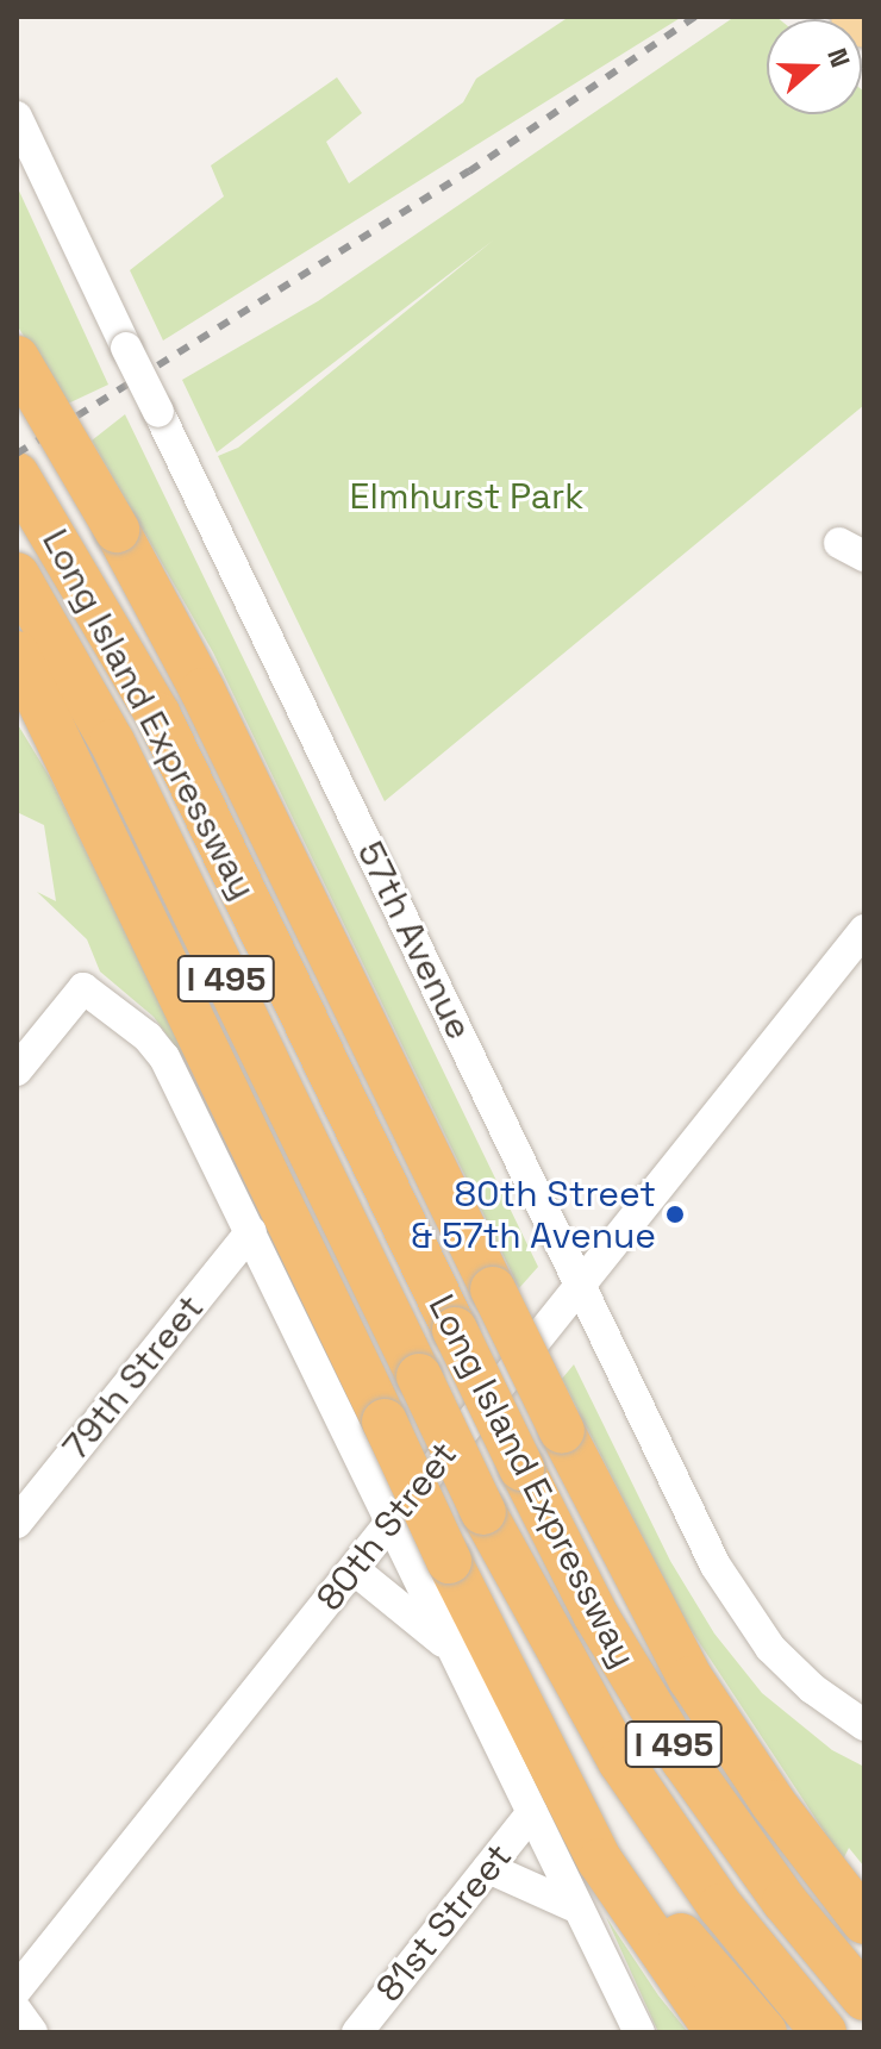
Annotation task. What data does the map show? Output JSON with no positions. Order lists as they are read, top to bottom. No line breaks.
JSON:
{"streets":{"highway":["Long Island Expressway","I 495"],"street":["57th Avenue","79th Street","80th Street","81st Street"]},"crossings":[["57th Avenue","80th Street"]],"parks":["Elmhurst Park"],"places":["80th Street & 57th Avenue"],"north":"right"}
